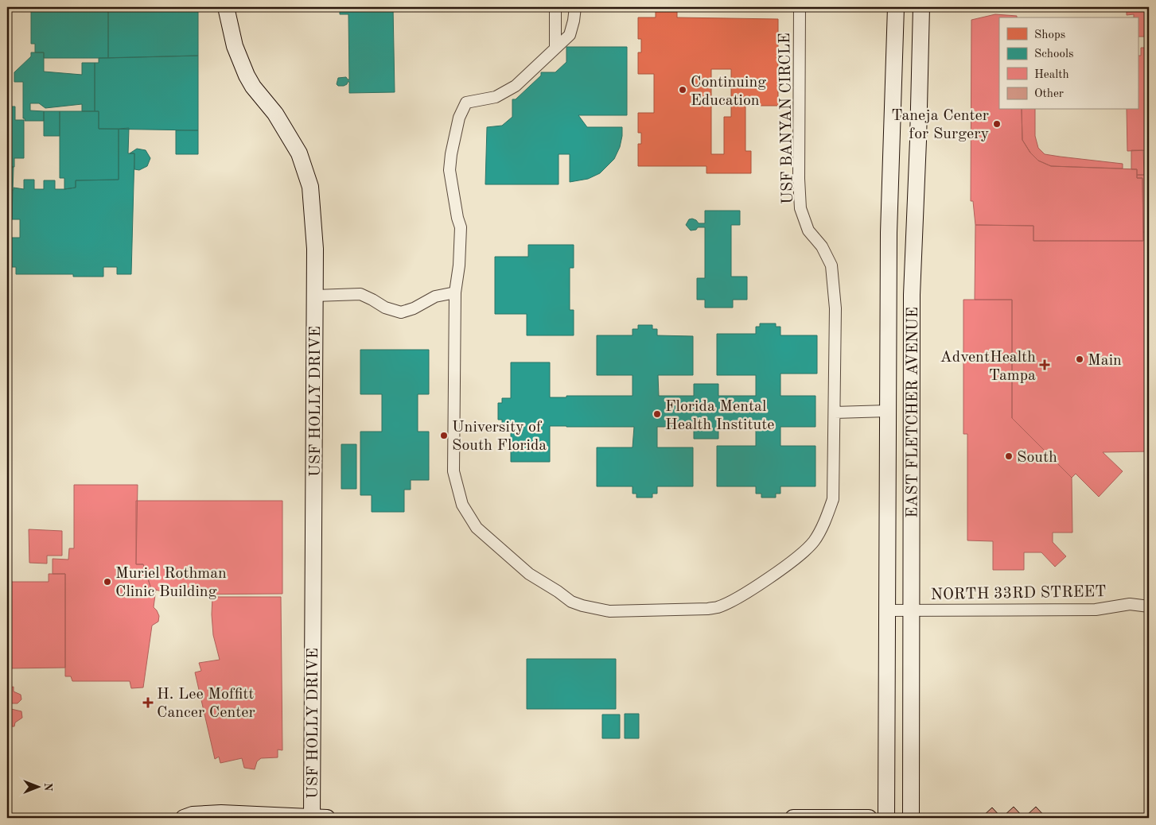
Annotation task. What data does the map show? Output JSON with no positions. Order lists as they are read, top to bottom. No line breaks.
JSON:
{"streets":{"main road":["USF HOLLY DRIVE","EAST FLETCHER AVENUE"],"street":["USF BANYAN CIRCLE","NORTH 33RD STREET"]},"crossings":[["EAST FLETCHER AVENUE","NORTH 33RD STREET"]],"places":{"other":["Continuing Education","Taneja Center for Surgery","Main","Florida Mental Health Institute","University of South Florida","South","Muriel Rothman Clinic Building"],"health":["AdventHealth Tampa","H. Lee Moffitt Cancer Center"]},"legend":["Shops","Schools","Health","Other"],"north":"right"}
